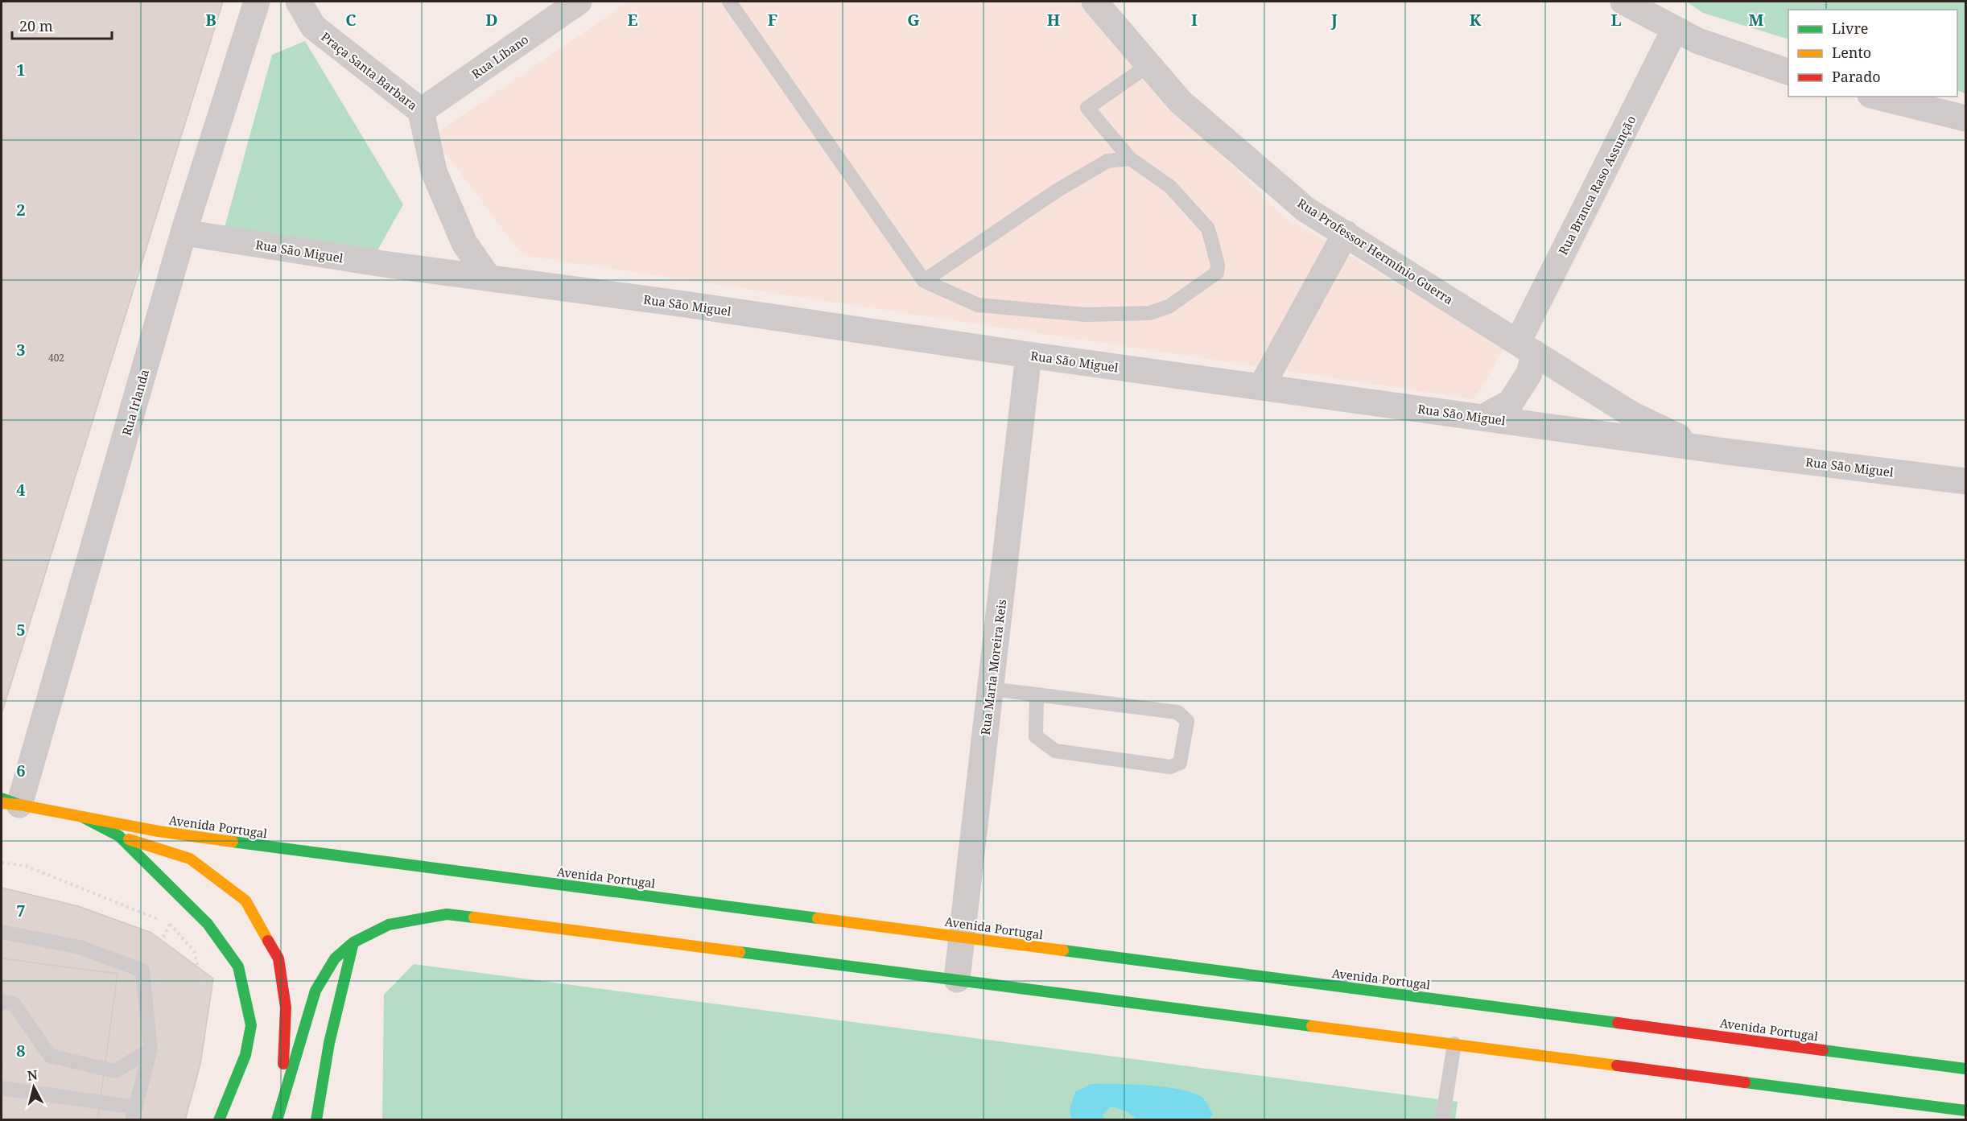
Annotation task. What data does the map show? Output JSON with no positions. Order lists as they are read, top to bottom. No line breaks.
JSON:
{"streets":{"main road":["Avenida Portugal"],"street":["Rua Líbano","Praça Santa Barbara","Rua Branca Raso Assunção","Rua São Miguel","Rua Professor Hermínio Guerra","Rua Irlanda","Rua Maria Moreira Reis"]},"crossings":[["Rua Líbano","Praça Santa Barbara"],["Praça Santa Barbara","Rua São Miguel"],["Rua Branca Raso Assunção","Rua São Miguel"],["Rua Branca Raso Assunção","Rua Professor Hermínio Guerra"],["Rua São Miguel","Rua Professor Hermínio Guerra"],["Rua São Miguel","Rua Irlanda"],["Rua São Miguel","Rua Maria Moreira Reis"],["Rua Irlanda","Avenida Portugal"],["Rua Maria Moreira Reis","Avenida Portugal"]],"house_numbers":["402"],"legend":["Livre","Lento","Parado"],"scale_bar":"20 m","north":"top","grid":{"columns":["B","C","D","E","F","G","H","I","J","K","L","M"],"rows":["1","2","3","4","5","6","7","8"]}}
